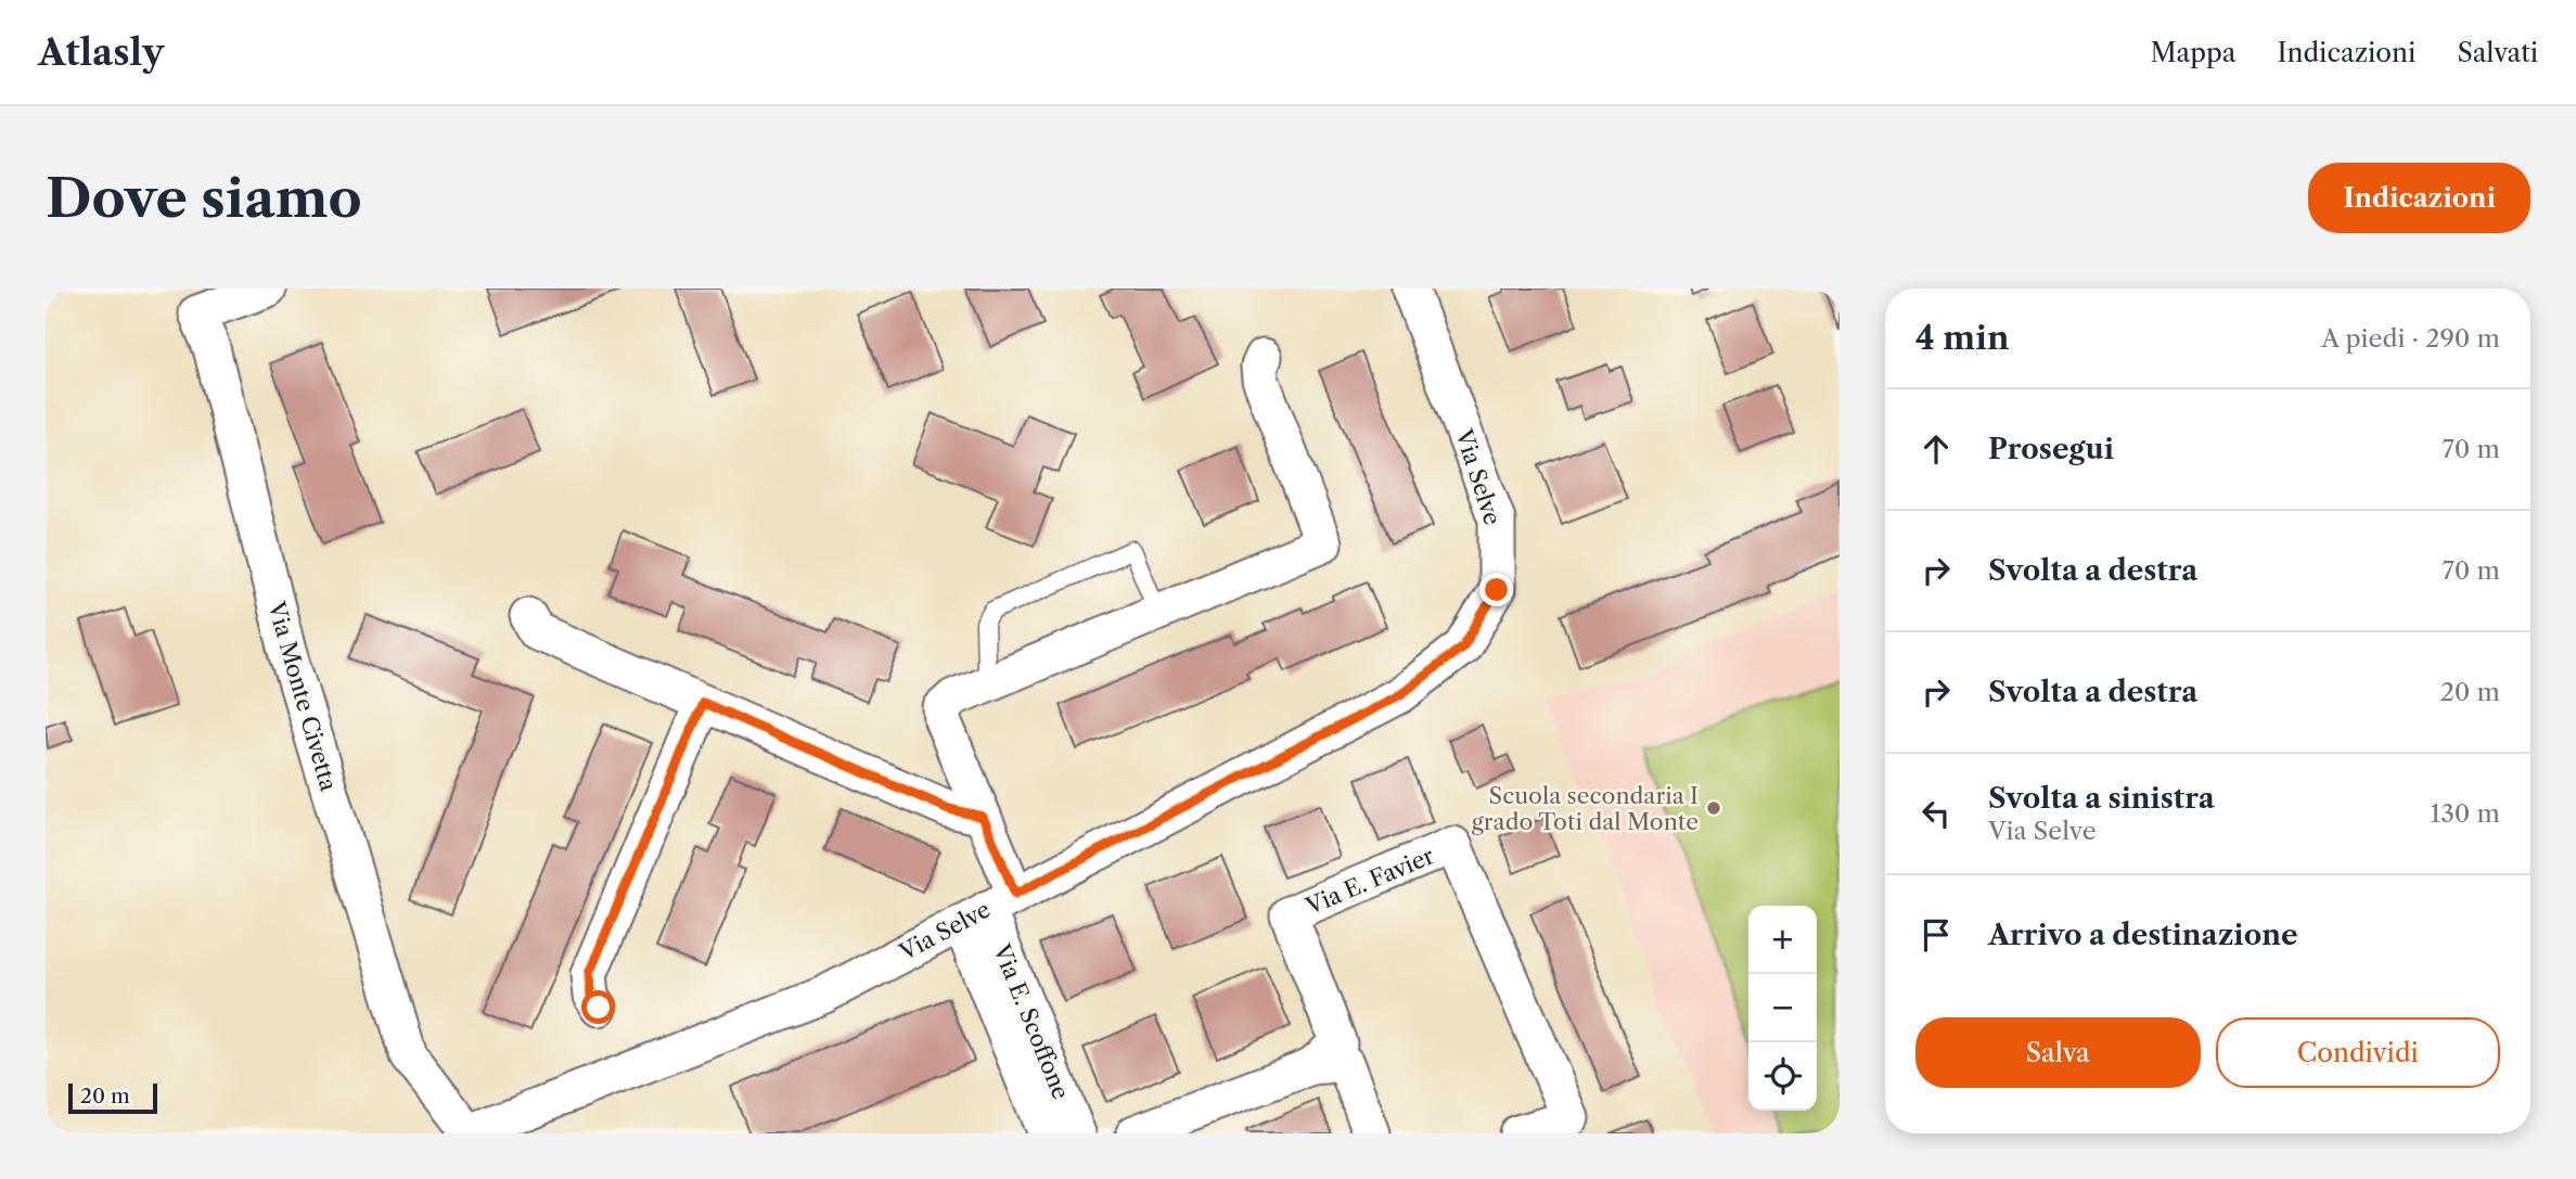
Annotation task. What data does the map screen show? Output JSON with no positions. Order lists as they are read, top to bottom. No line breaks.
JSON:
{"streets":{"street":["Via Selve","Via Monte Civetta","Via E. Favier","Via E. Scoffone"]},"crossings":[["Via Selve","Via Monte Civetta"],["Via Selve","Via E. Scoffone"]],"places":["Scuola secondaria I grado Toti dal Monte"],"scale_bar":"20 m","page":{"header":"Atlasly","nav":["Mappa","Indicazioni","Salvati"],"buttons":["Indicazioni",["Salva","Condividi"]],"title":"Dove siamo","heading":["4 min","A piedi · 290 m"],"list":[["Prosegui","70 m"],["Svolta a destra","70 m"],["Svolta a destra","20 m"],["Svolta a sinistra","Via Selve","130 m"],"Arrivo a destinazione"],"map_buttons":["+","−"],"scale":"20 m"}}
